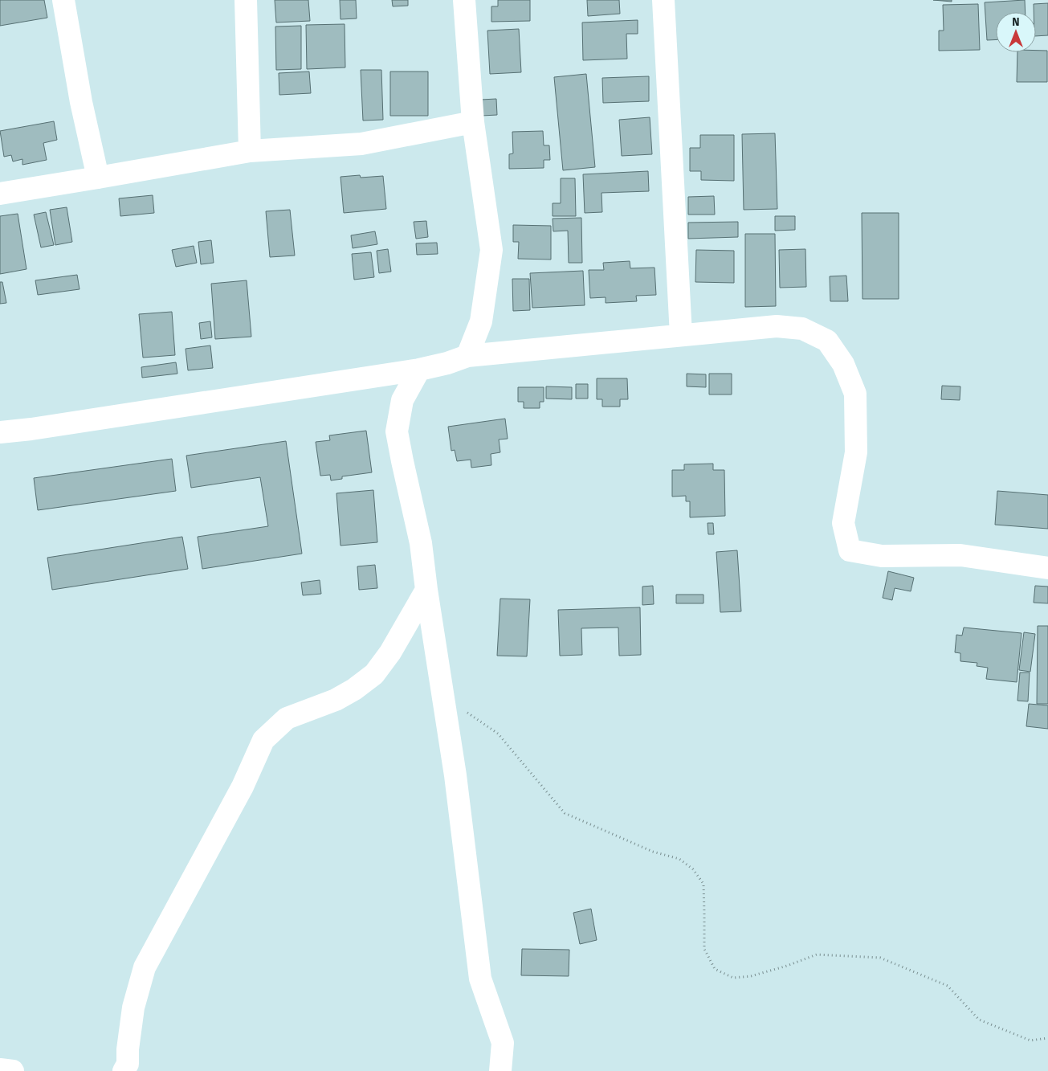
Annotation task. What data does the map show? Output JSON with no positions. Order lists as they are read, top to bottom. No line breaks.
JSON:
{"north":"top"}
